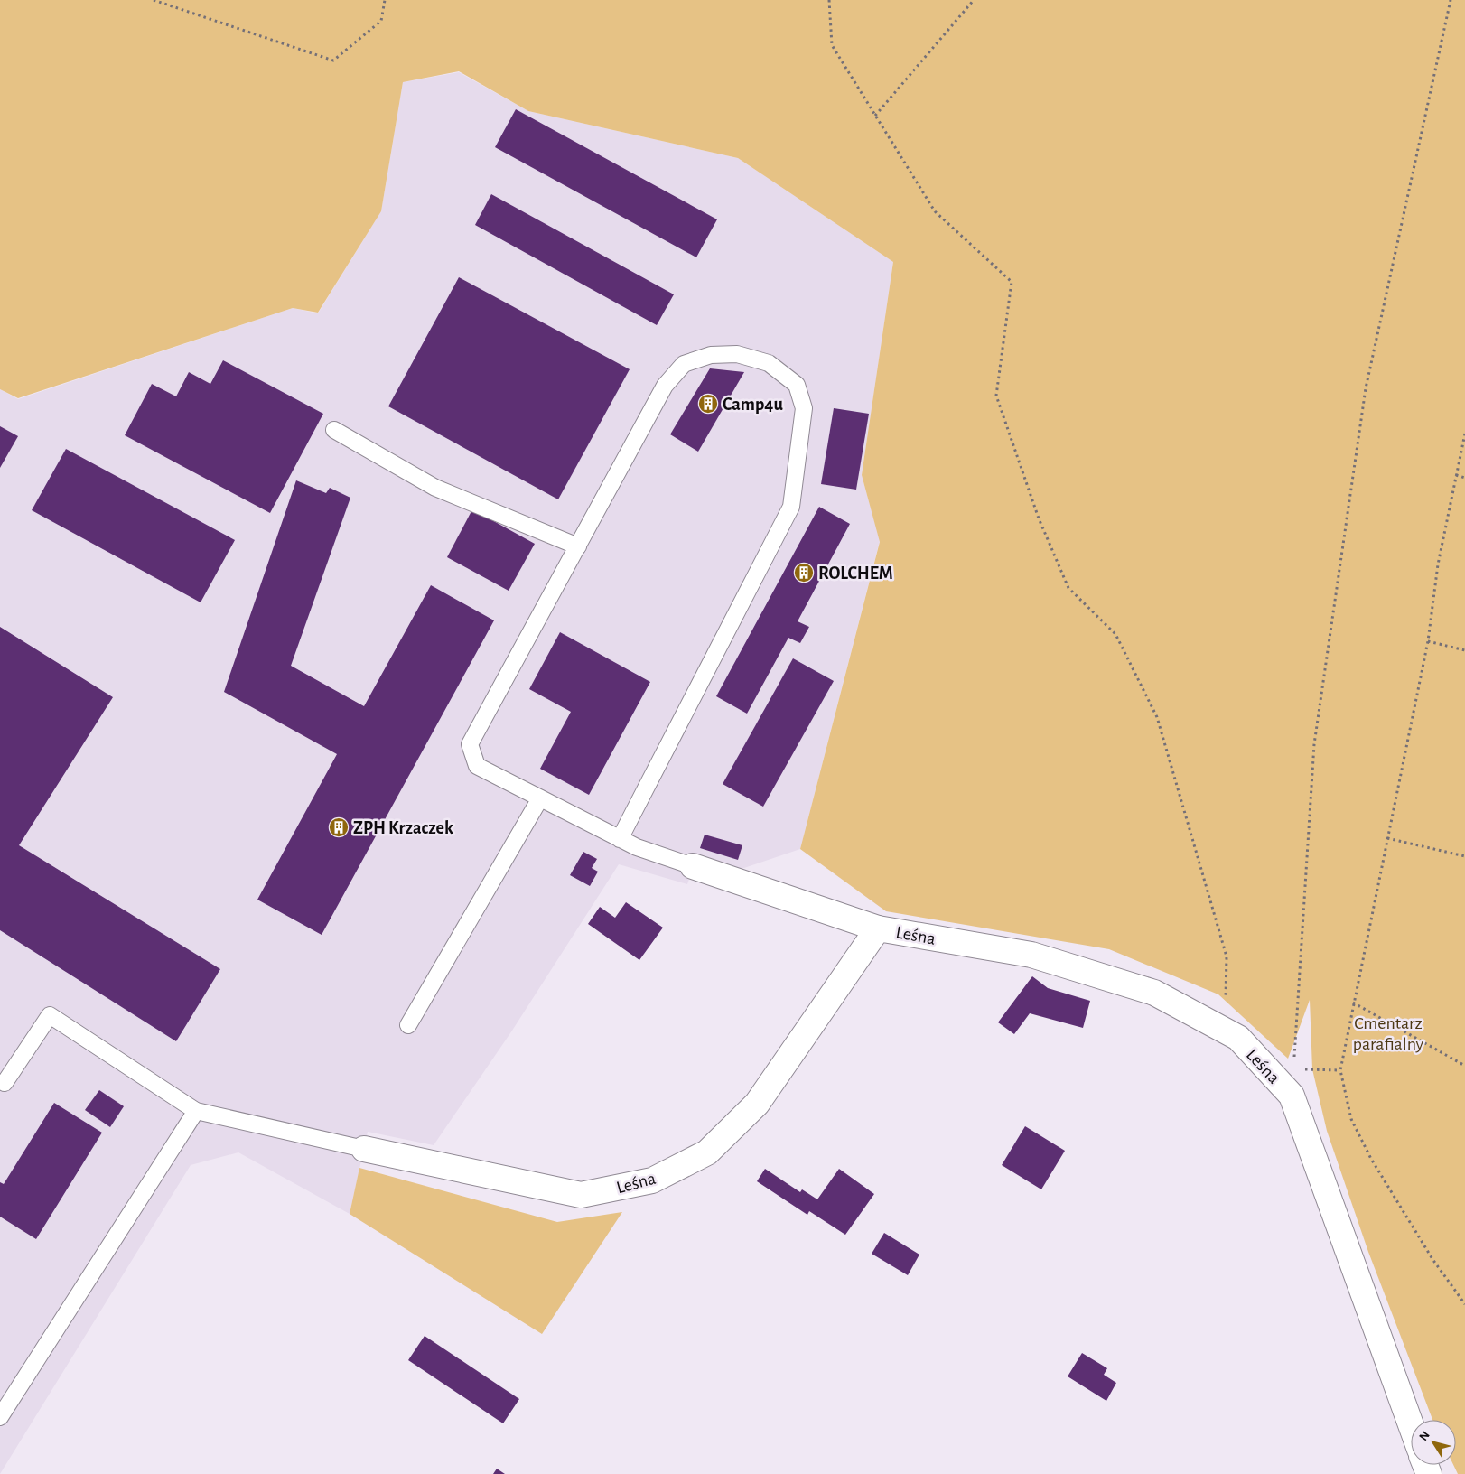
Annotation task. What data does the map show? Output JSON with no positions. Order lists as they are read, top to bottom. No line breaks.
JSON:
{"streets":{"street":["Leśna"]},"parks":["Cmentarz parafialny"],"places":{"building":["Camp4u","ROLCHEM","ZPH Krzaczek"]},"north":"top left"}
